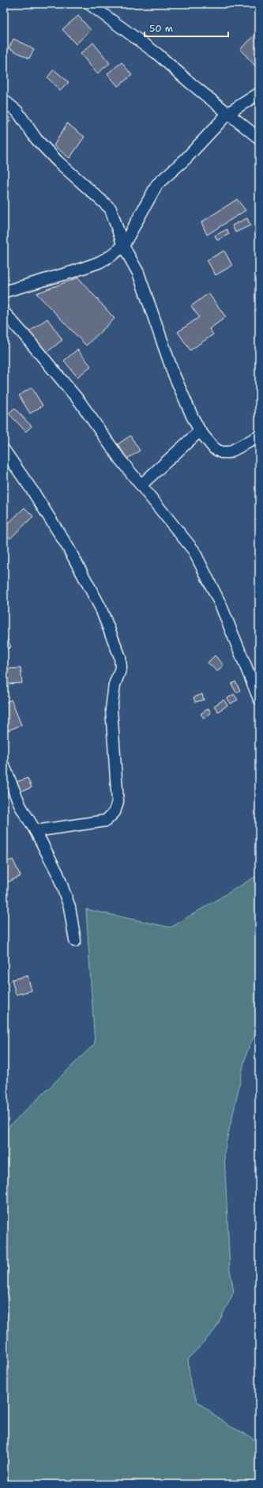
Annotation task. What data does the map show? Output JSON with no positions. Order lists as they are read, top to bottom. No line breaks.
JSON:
{"scale_bar":"50 m"}
